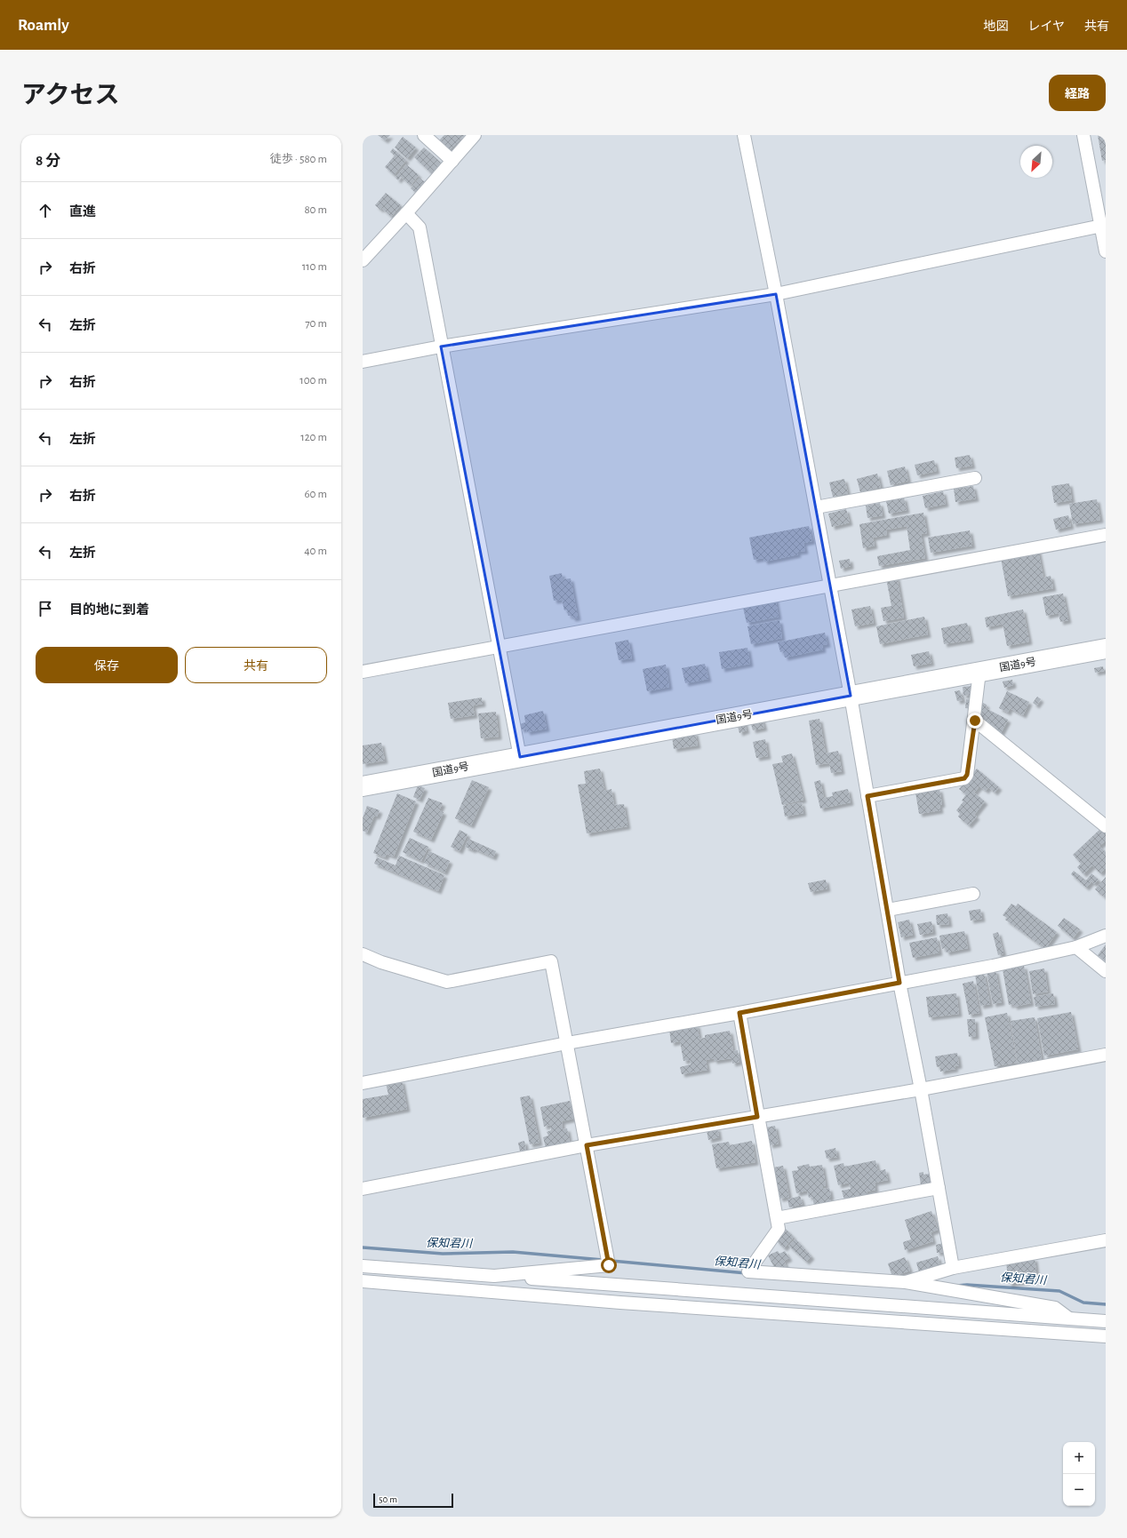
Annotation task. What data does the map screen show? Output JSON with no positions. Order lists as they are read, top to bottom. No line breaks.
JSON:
{"streets":{"highway":["国道9号"]},"water":["保知君川"],"scale_bar":"50 m","north":"bottom left","page":{"header":"Roamly","nav":["地図","レイヤ","共有"],"title":"アクセス","buttons":["経路",["保存","共有"]],"heading":["8 分","徒歩 · 580 m"],"list":[["直進","80 m"],["右折","110 m"],["左折","70 m"],["右折","100 m"],["左折","120 m"],["右折","60 m"],["左折","40 m"],"目的地に到着"],"map_buttons":["+","−"],"scale":"50 m"}}
